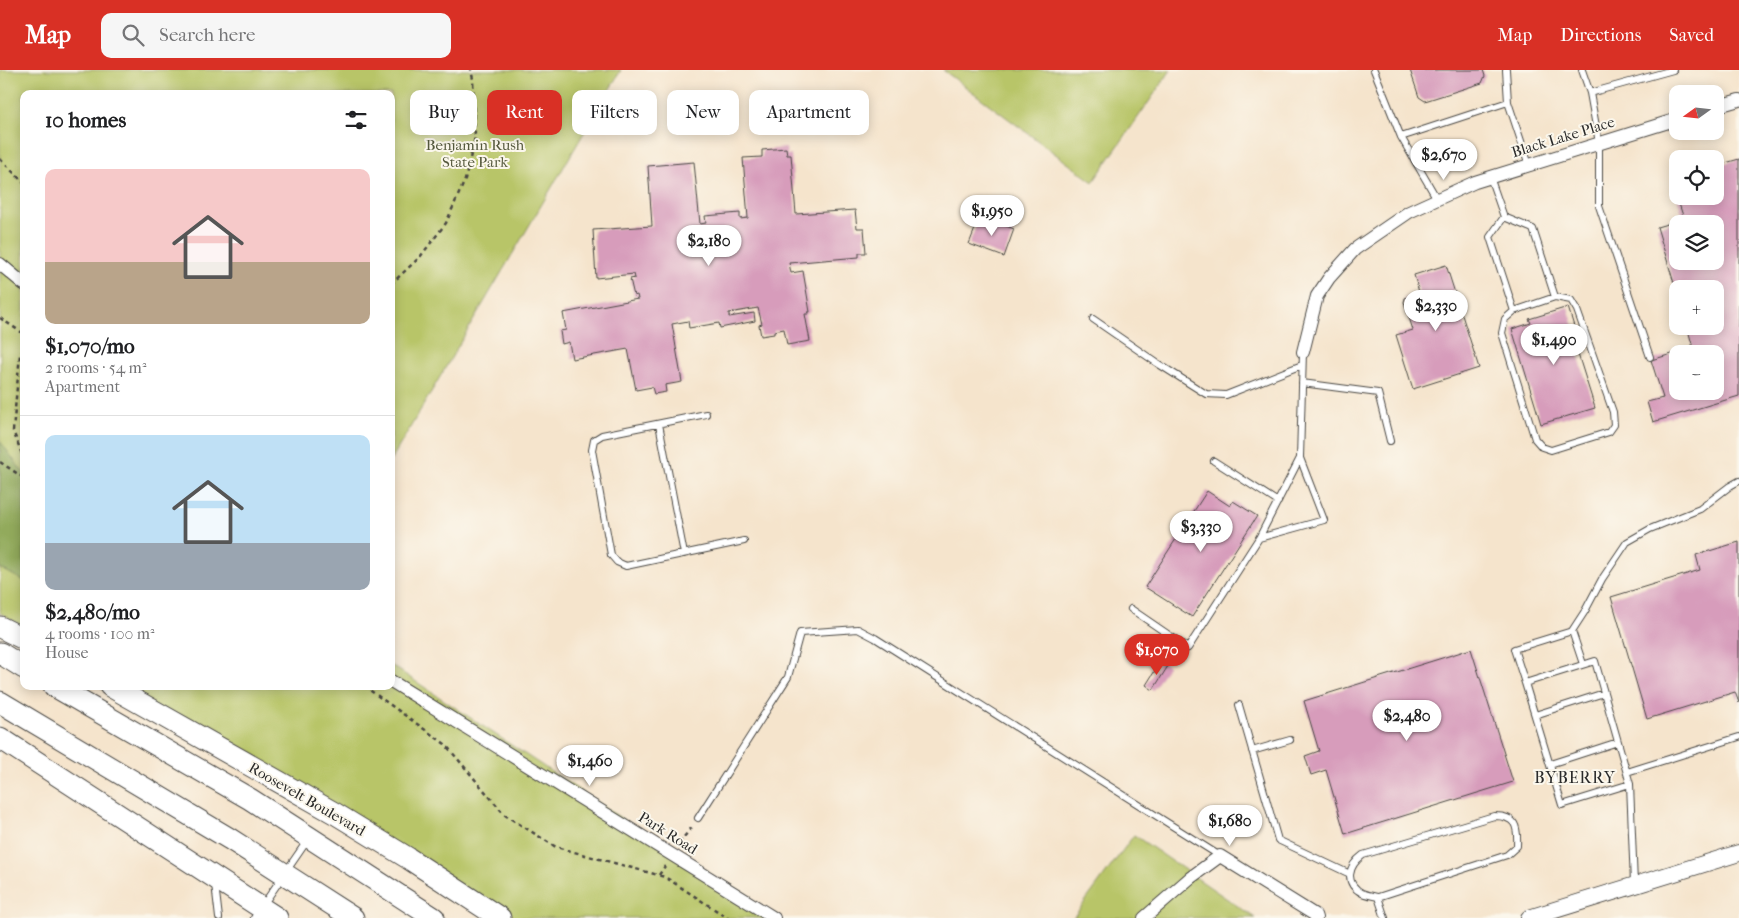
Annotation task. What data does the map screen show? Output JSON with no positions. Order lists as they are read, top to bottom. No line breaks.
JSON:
{"streets":{"highway":["Roosevelt Boulevard"],"street":["Black Lake Place","Park Road"]},"districts":["BYBERRY"],"parks":["Benjamin Rush State Park"],"north":"left","page":{"header":"Map","search":"Search here","nav":["Map","Directions","Saved"],"map_buttons":["+","−"],"chip":["Buy","Rent","Filters","New","Apartment"],"heading":"10 homes","price":["$2,670","$1,950","$2,180","$2,330","$1,490","$3,330","$1,070","$2,480","$1,460","$1,680"],"list":[{"name":"$1,070/mo","note":"2 rooms · 54 m² · Apartment"},{"name":"$2,480/mo","note":"4 rooms · 100 m² · House"}]}}
